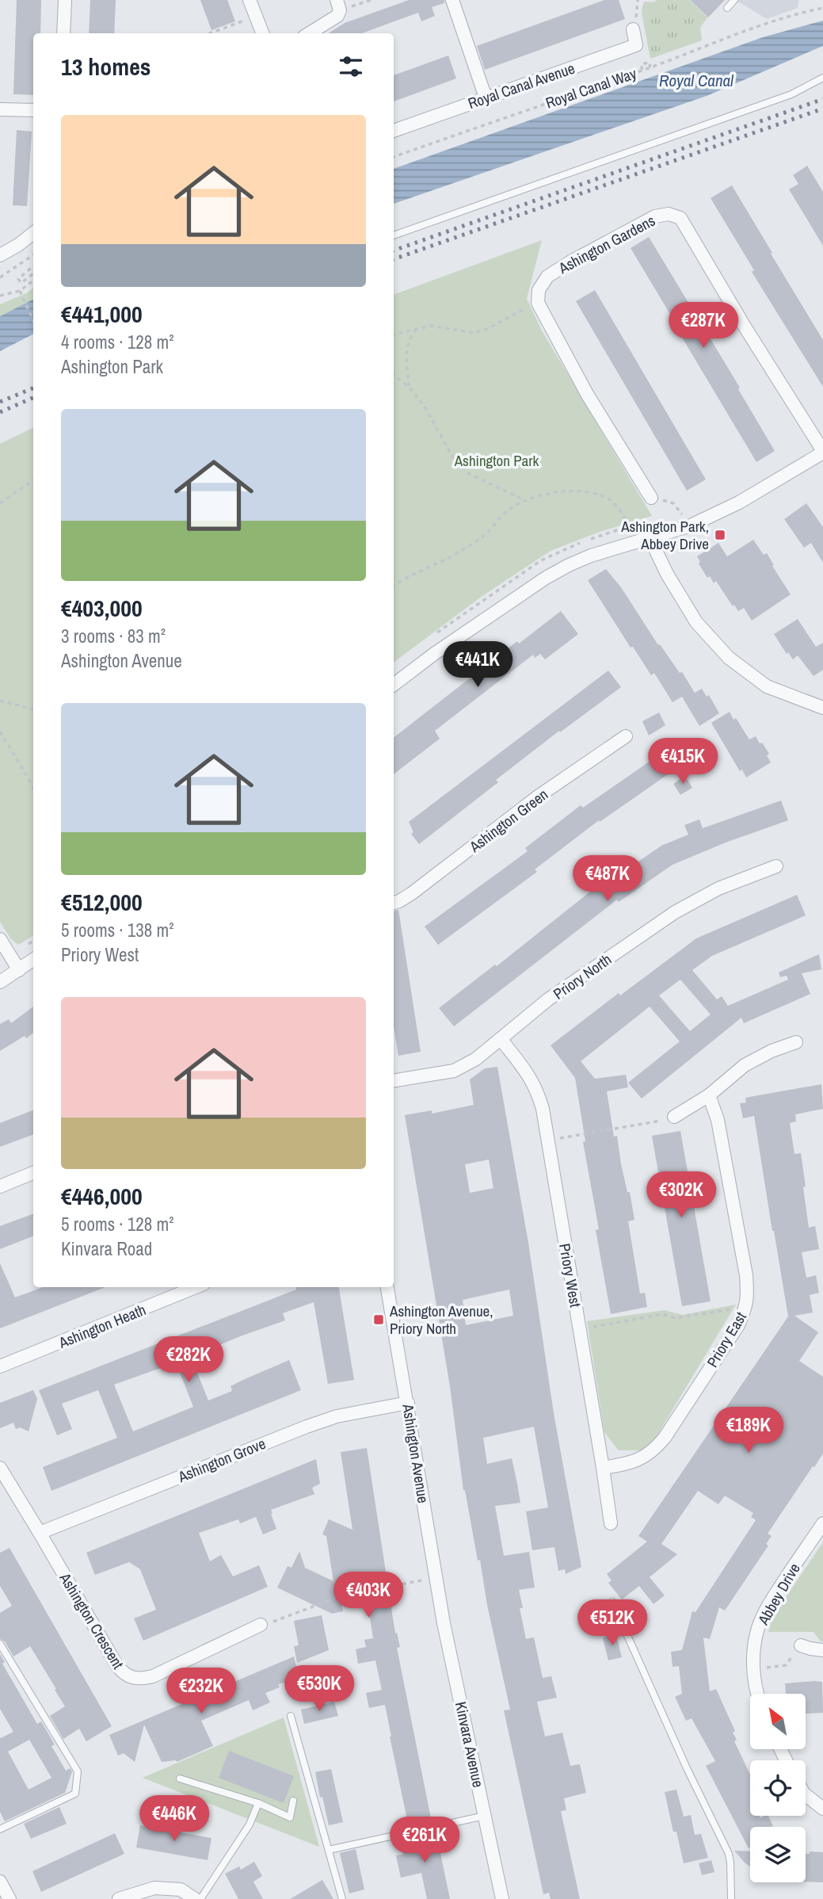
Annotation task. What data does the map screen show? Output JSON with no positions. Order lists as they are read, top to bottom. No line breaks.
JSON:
{"streets":{"street":["Royal Canal Avenue","Ashington Gardens","Ashington Green","Priory North","Priory West","Ashington Heath","Priory East","Ashington Avenue","Ashington Grove","Abbey Drive","Ashington Crescent","Kinvara Avenue"],"path":["Royal Canal Way"]},"crossings":[["Priory North","Priory West"],["Priory West","Priory East"],["Ashington Avenue","Ashington Grove"],["Ashington Avenue","Kinvara Avenue"],["Ashington Grove","Ashington Crescent"]],"water":["Royal Canal"],"parks":["Ashington Park"],"places":{"transit":["Ashington Park, Abbey Drive","Ashington Avenue, Priory North"]},"north":"top left","page":{"heading":"13 homes","list":[{"name":"€441,000","note":"4 rooms · 128 m² · Ashington Park"},{"name":"€403,000","note":"3 rooms · 83 m² · Ashington Avenue"},{"name":"€512,000","note":"5 rooms · 138 m² · Priory West"},{"name":"€446,000","note":"5 rooms · 128 m² · Kinvara Road"}],"price":["€287K","€441K","€415K","€487K","€302K","€282K","€189K","€403K","€512K","€530K","€232K","€446K","€261K"]}}
